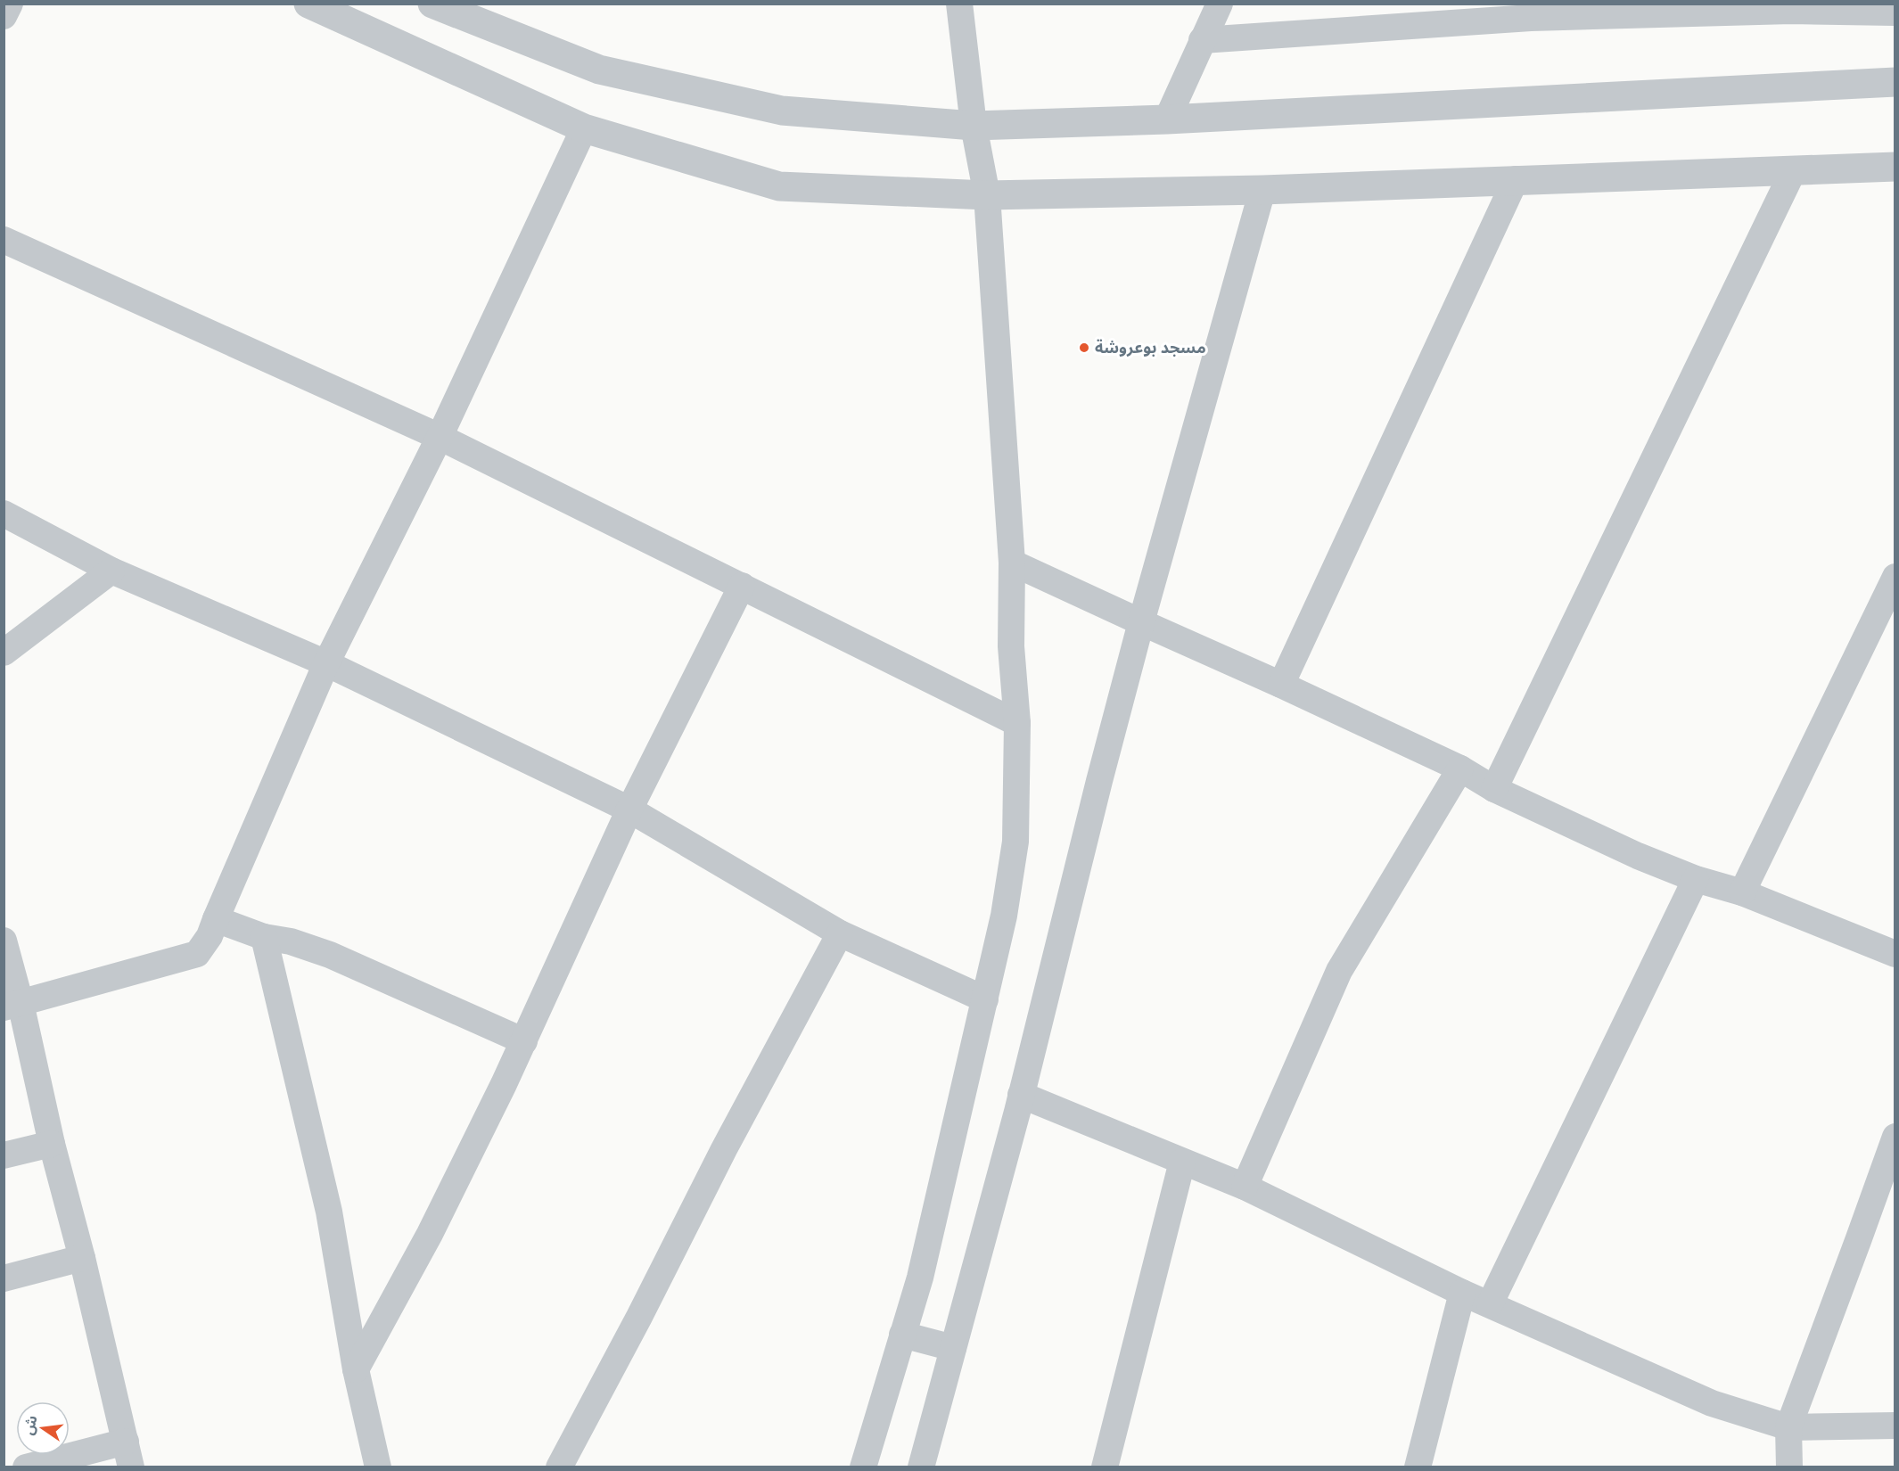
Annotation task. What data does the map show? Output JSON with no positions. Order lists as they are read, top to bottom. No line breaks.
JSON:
{"places":["مسجد بوعروشة"],"north":"left"}
